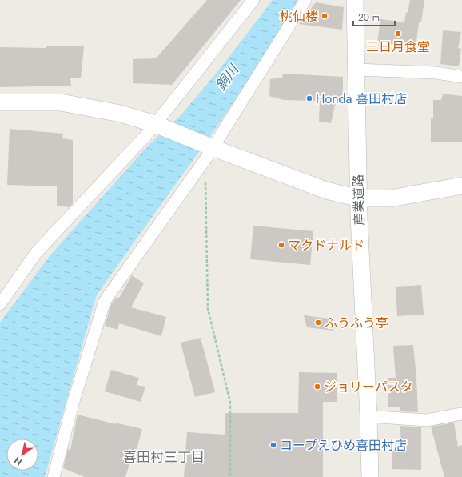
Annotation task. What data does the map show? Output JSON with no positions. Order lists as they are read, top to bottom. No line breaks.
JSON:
{"streets":{"street":["産業道路"]},"districts":["喜田村三丁目"],"water":["銅川"],"places":["桃仙楼","三日月食堂","Honda 喜田村店","マクドナルド","ふうふう亭","ジョリーパスタ","コープえひめ喜田村店"],"scale_bar":"20 m","north":"bottom left"}
